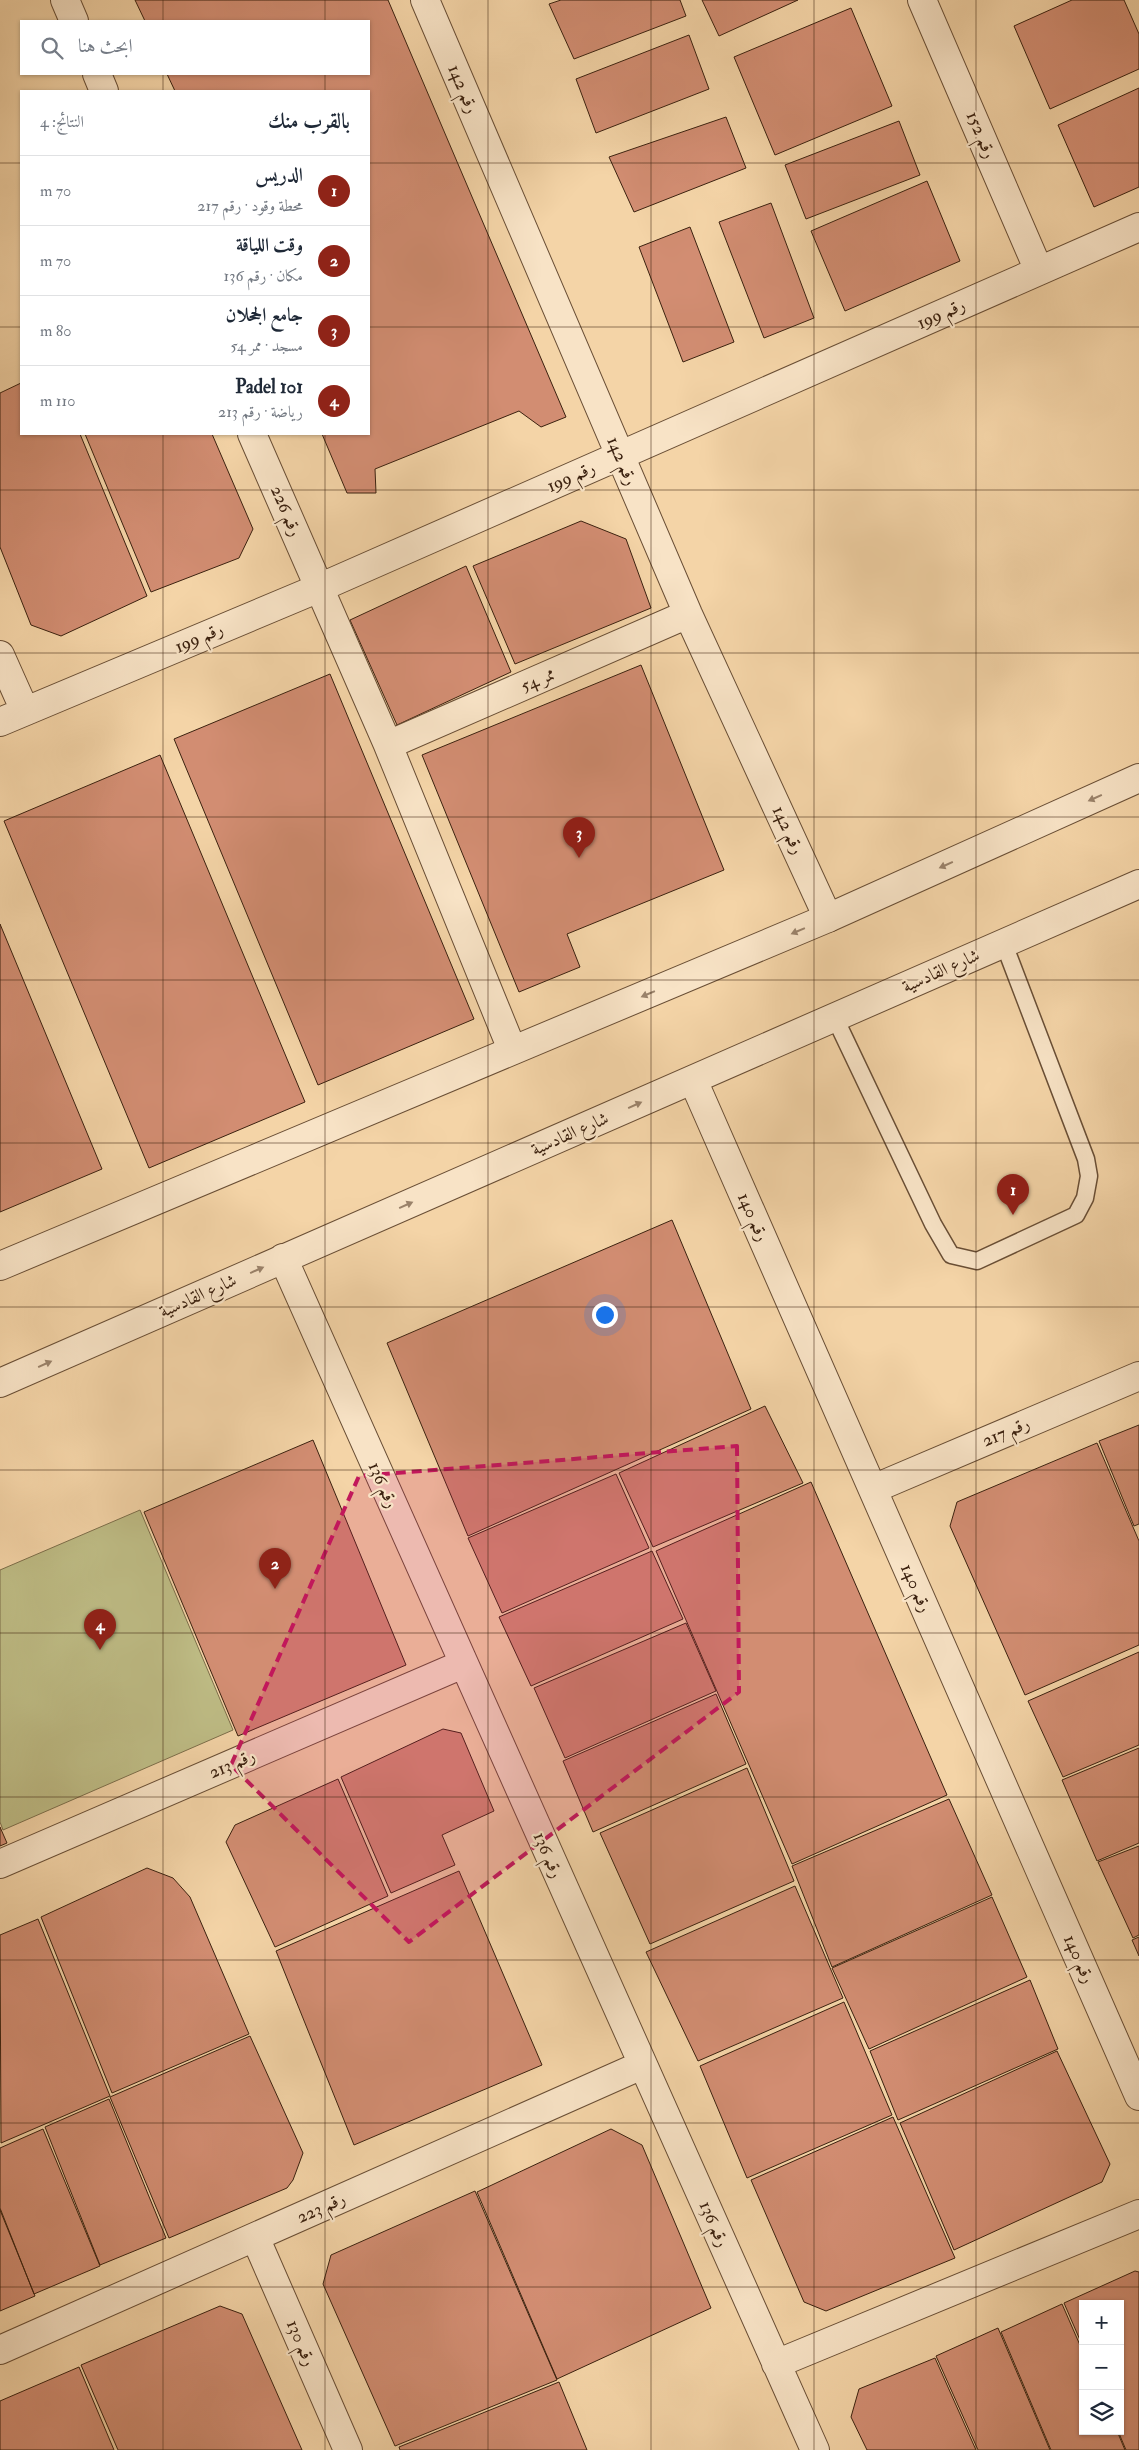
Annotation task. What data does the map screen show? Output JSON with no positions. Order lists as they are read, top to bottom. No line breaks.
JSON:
{"streets":{"street":["رقم 142","رقم 152","رقم 199","رقم 226","ممر 54","شارع القادسية","رقم 140","رقم 217","رقم 136","رقم 213","رقم 223","رقم 130"]},"crossings":[["رقم 142","رقم 199"],["رقم 142","ممر 54"],["رقم 152","رقم 199"],["رقم 199","رقم 226"],["شارع القادسية","رقم 140"],["شارع القادسية","رقم 136"],["رقم 140","رقم 217"],["رقم 136","رقم 213"],["رقم 136","رقم 223"],["رقم 223","رقم 130"]],"page":{"search":"ابحث هنا","heading":["بالقرب منك","النتائج: 4"],"list":[{"mark":"1","name":"الدريس","note":"محطة وقود · رقم 217","value":"70 m"},{"mark":"2","name":"وقت اللياقة","note":"مكان · رقم 136","value":"70 m"},{"mark":"3","name":"جامع الجحلان","note":"مسجد · ممر 54","value":"80 m"},{"mark":"4","name":"Padel 101","note":"رياضة · رقم 213","value":"110 m"}],"pins":["3","1","2","4"],"map_buttons":["+","−"]}}
